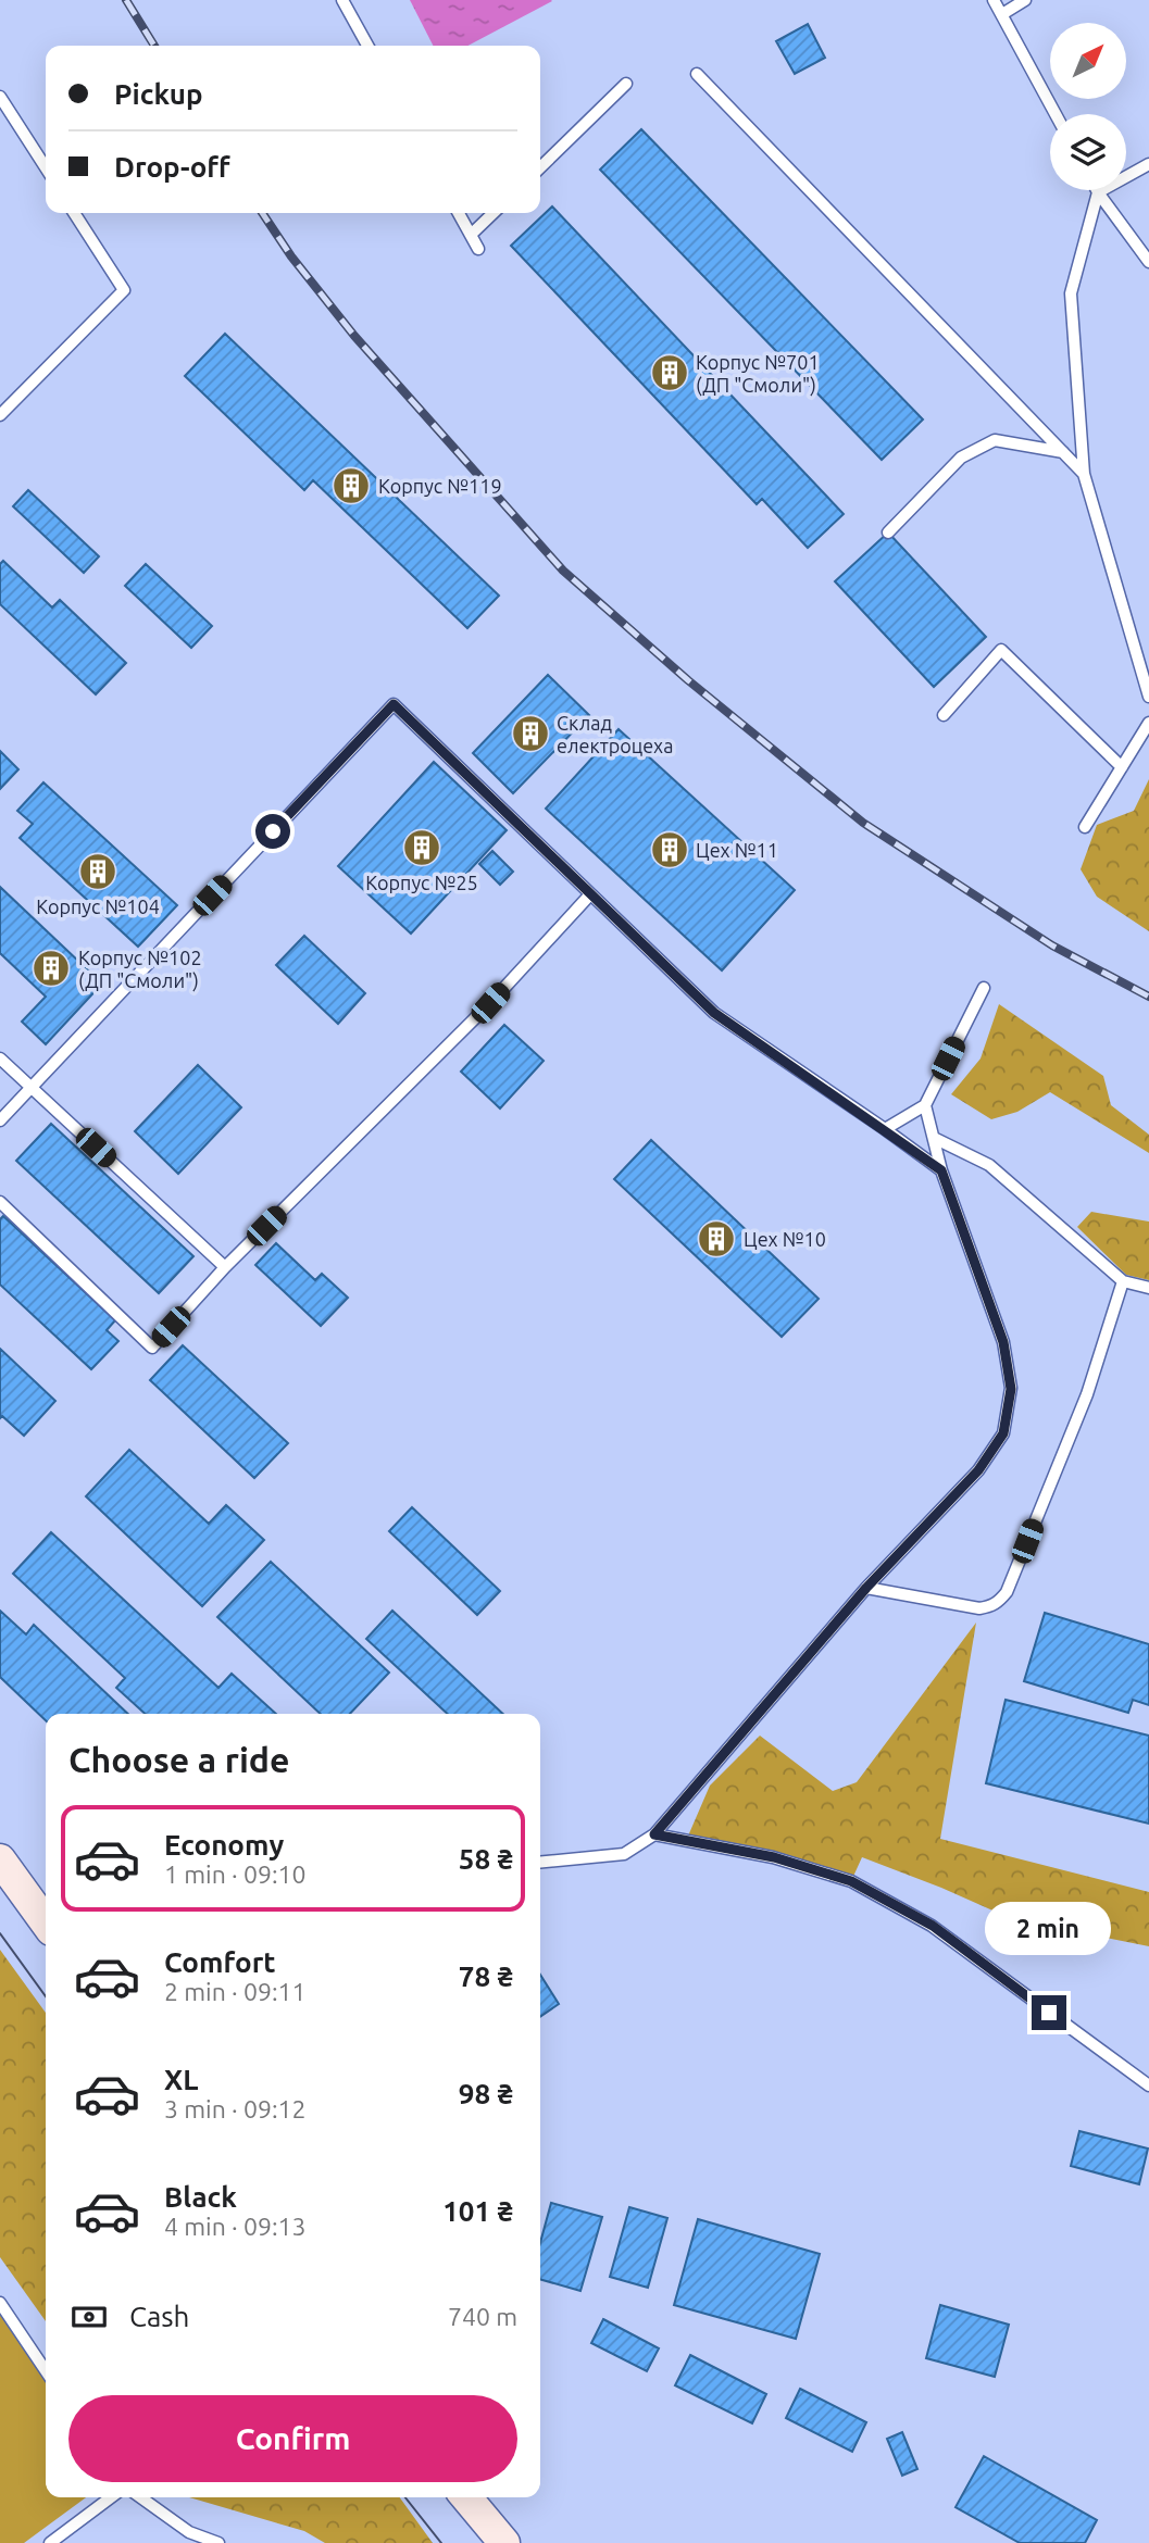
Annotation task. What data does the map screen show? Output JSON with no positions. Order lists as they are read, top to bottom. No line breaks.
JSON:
{"places":{"building":["Корпус №701 (ДП \"Смоли\")","Корпус №119","Склад електроцеха","Корпус №25","Цех №11","Корпус №104","Корпус №102 (ДП \"Смоли\")","Цех №10"]},"north":"top right","page":{"banner":["Pickup","Drop-off"],"heading":"Choose a ride","list":[{"name":"Economy","note":"1 min · 09:10","value":"58 ₴"},{"name":"Comfort","note":"2 min · 09:11","value":"78 ₴"},{"name":"XL","note":"3 min · 09:12","value":"98 ₴"},{"name":"Black","note":"4 min · 09:13","value":"101 ₴"}],"bubble":"2 min","pay":["Cash","740 m"],"buttons":"Confirm"}}
